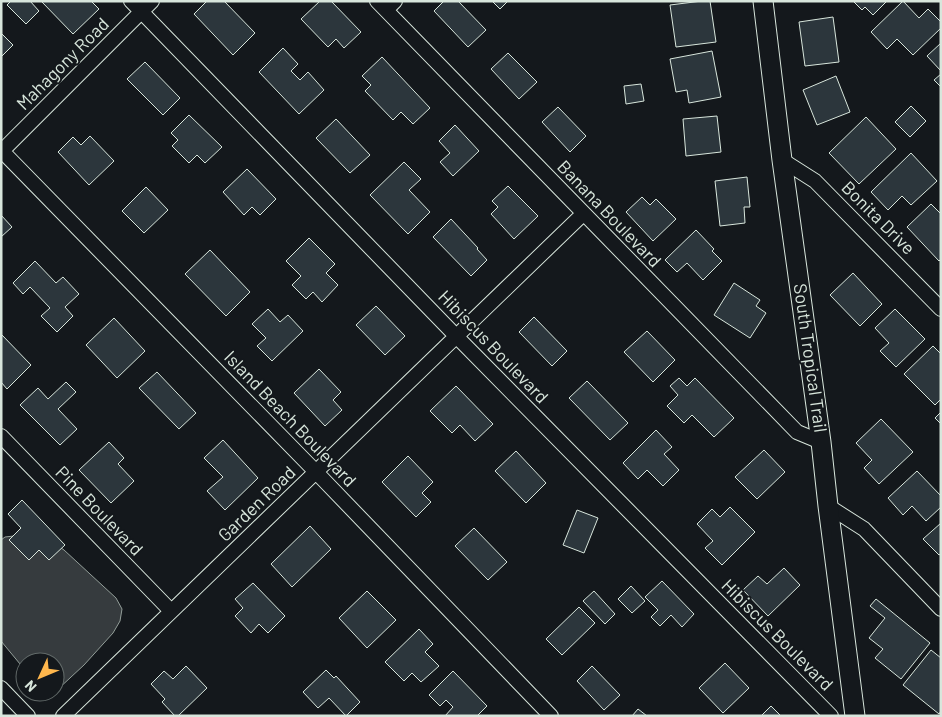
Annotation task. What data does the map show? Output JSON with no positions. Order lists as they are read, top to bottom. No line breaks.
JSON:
{"streets":{"street":["Mahagony Road","Banana Boulevard","Bonita Drive","Hibiscus Boulevard","South Tropical Trail","Island Beach Boulevard","Garden Road","Pine Boulevard"]},"crossings":[["Mahagony Road","Hibiscus Boulevard"],["Mahagony Road","Island Beach Boulevard"],["Banana Boulevard","South Tropical Trail"],["Banana Boulevard","Garden Road"],["Bonita Drive","South Tropical Trail"],["Hibiscus Boulevard","Garden Road"],["Island Beach Boulevard","Garden Road"],["Garden Road","Pine Boulevard"]],"north":"bottom left"}
